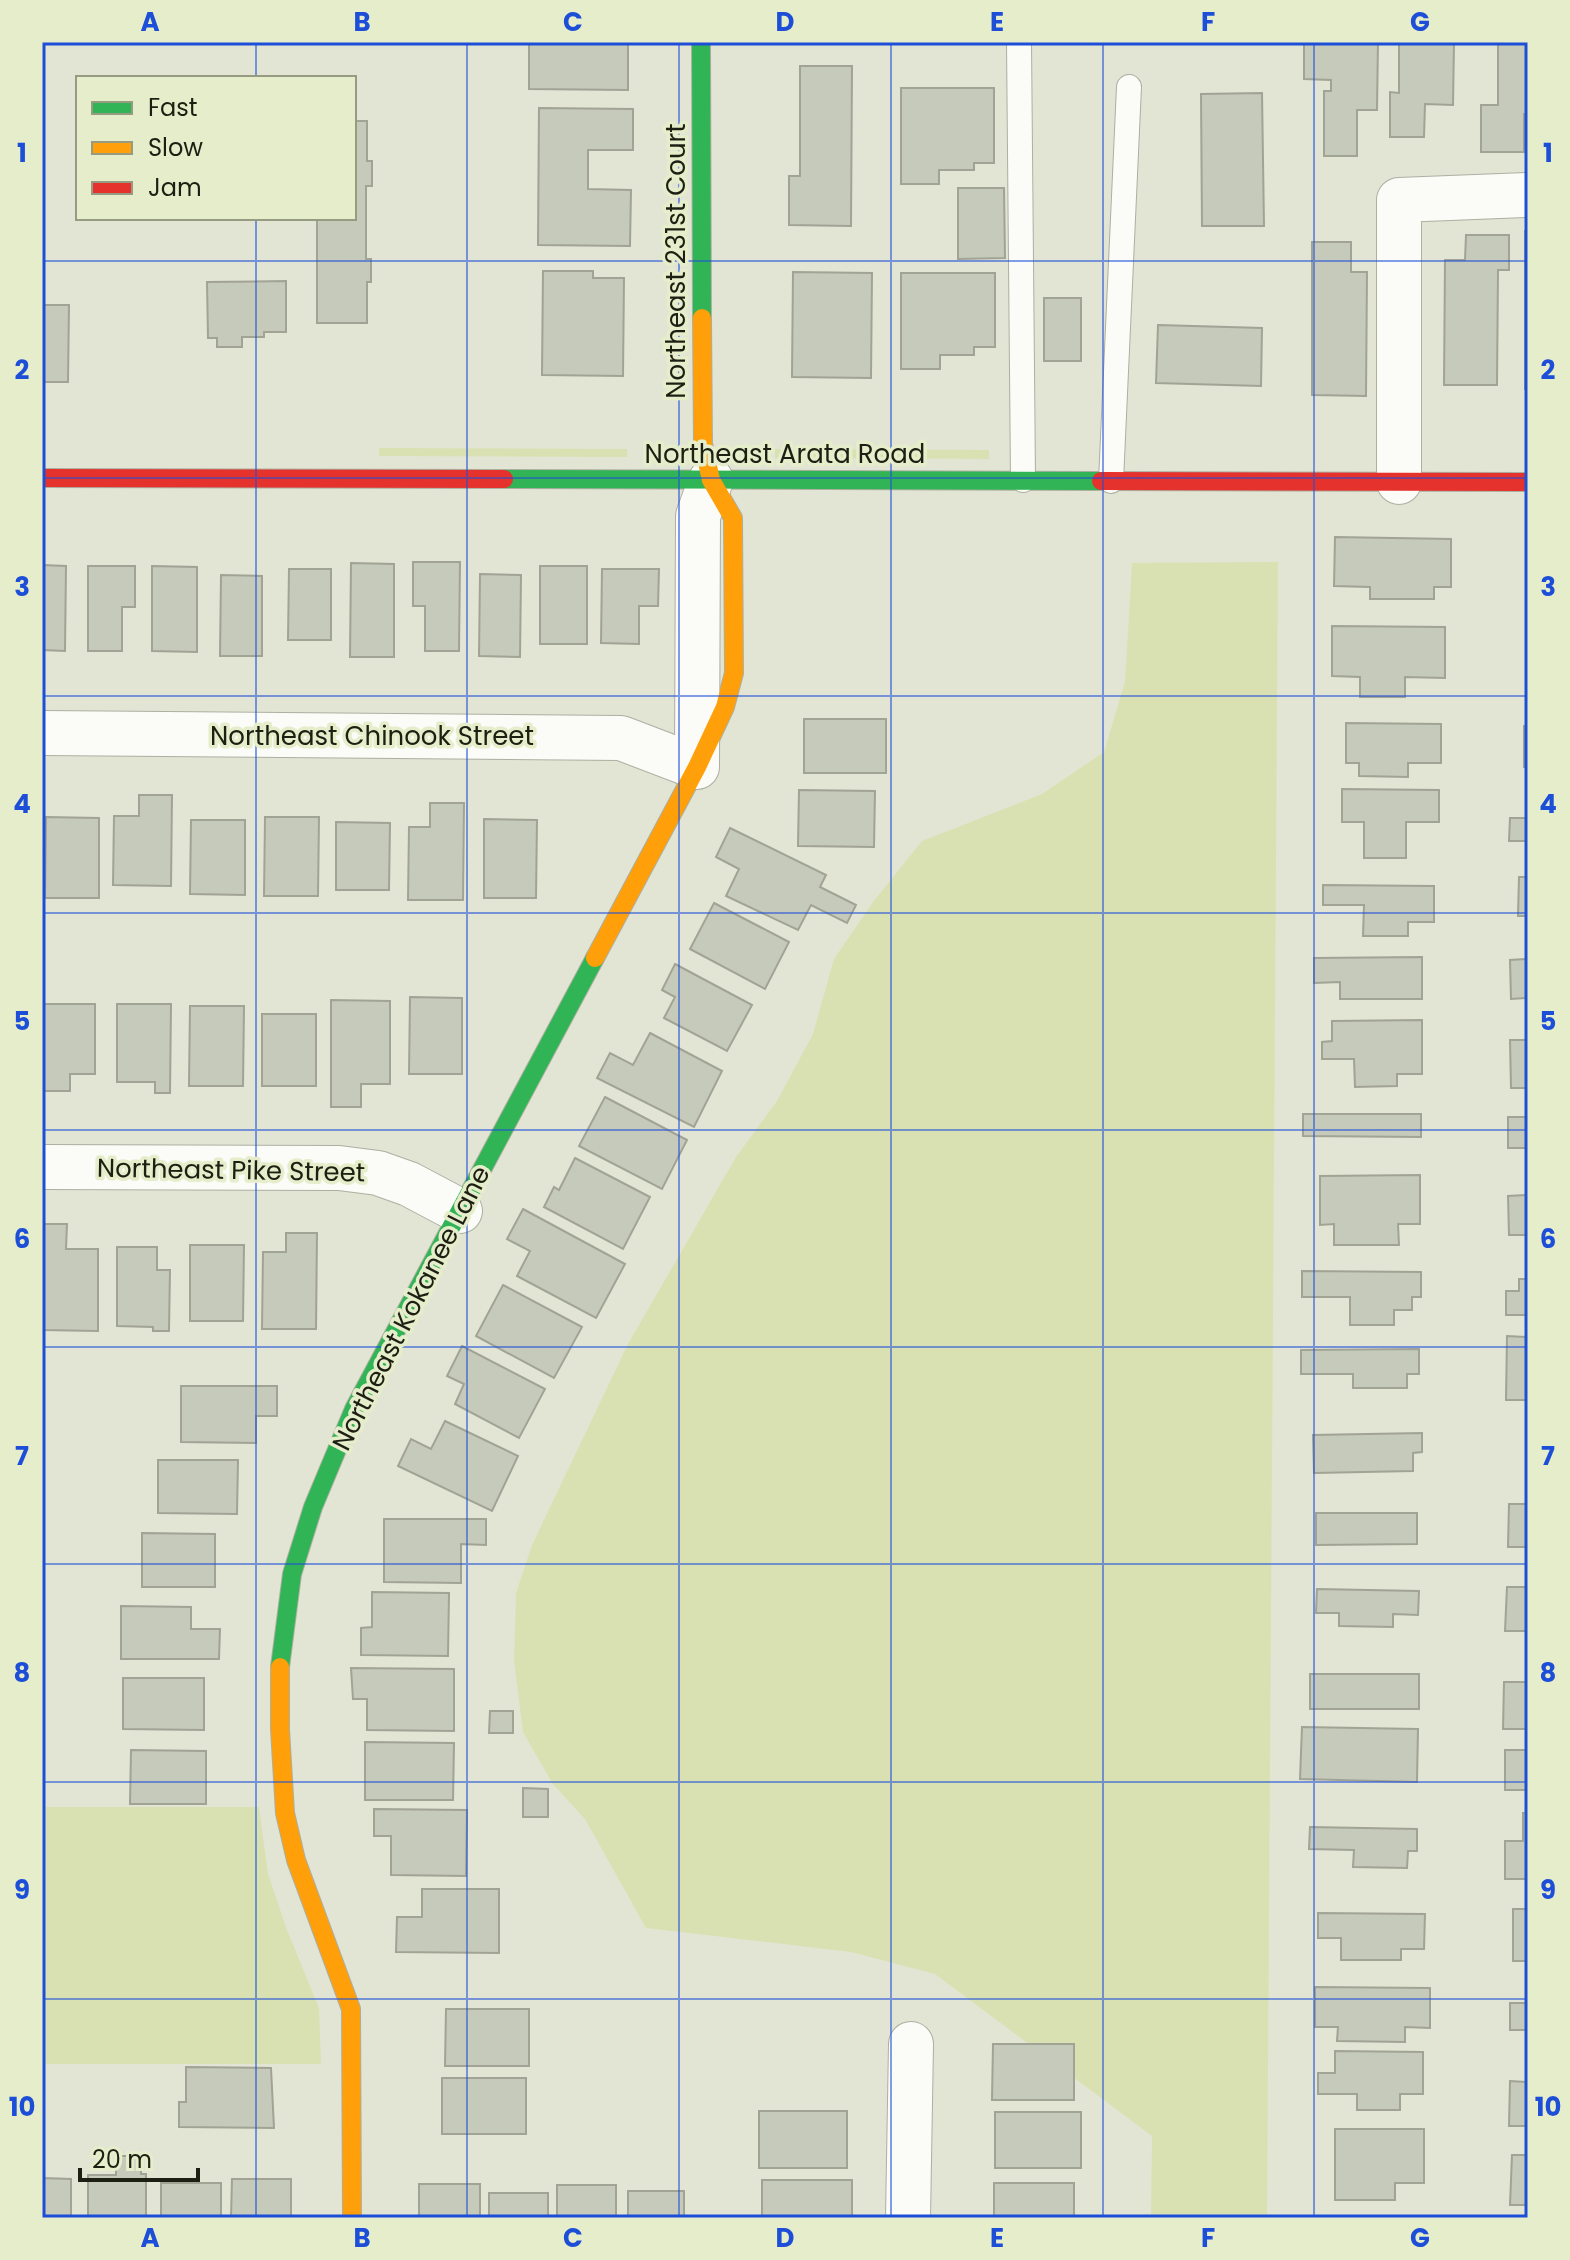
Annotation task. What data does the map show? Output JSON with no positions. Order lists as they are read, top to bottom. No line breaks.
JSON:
{"streets":{"street":["Northeast 231st Court","Northeast Arata Road","Northeast Chinook Street","Northeast Pike Street","Northeast Kokanee Lane"]},"crossings":[["Northeast 231st Court","Northeast Arata Road"],["Northeast 231st Court","Northeast Kokanee Lane"],["Northeast Arata Road","Northeast Kokanee Lane"],["Northeast Chinook Street","Northeast Kokanee Lane"],["Northeast Pike Street","Northeast Kokanee Lane"]],"legend":["Fast","Slow","Jam"],"scale_bar":"20 m","grid":{"columns":["A","B","C","D","E","F","G"],"rows":["1","2","3","4","5","6","7","8","9","10"]}}
